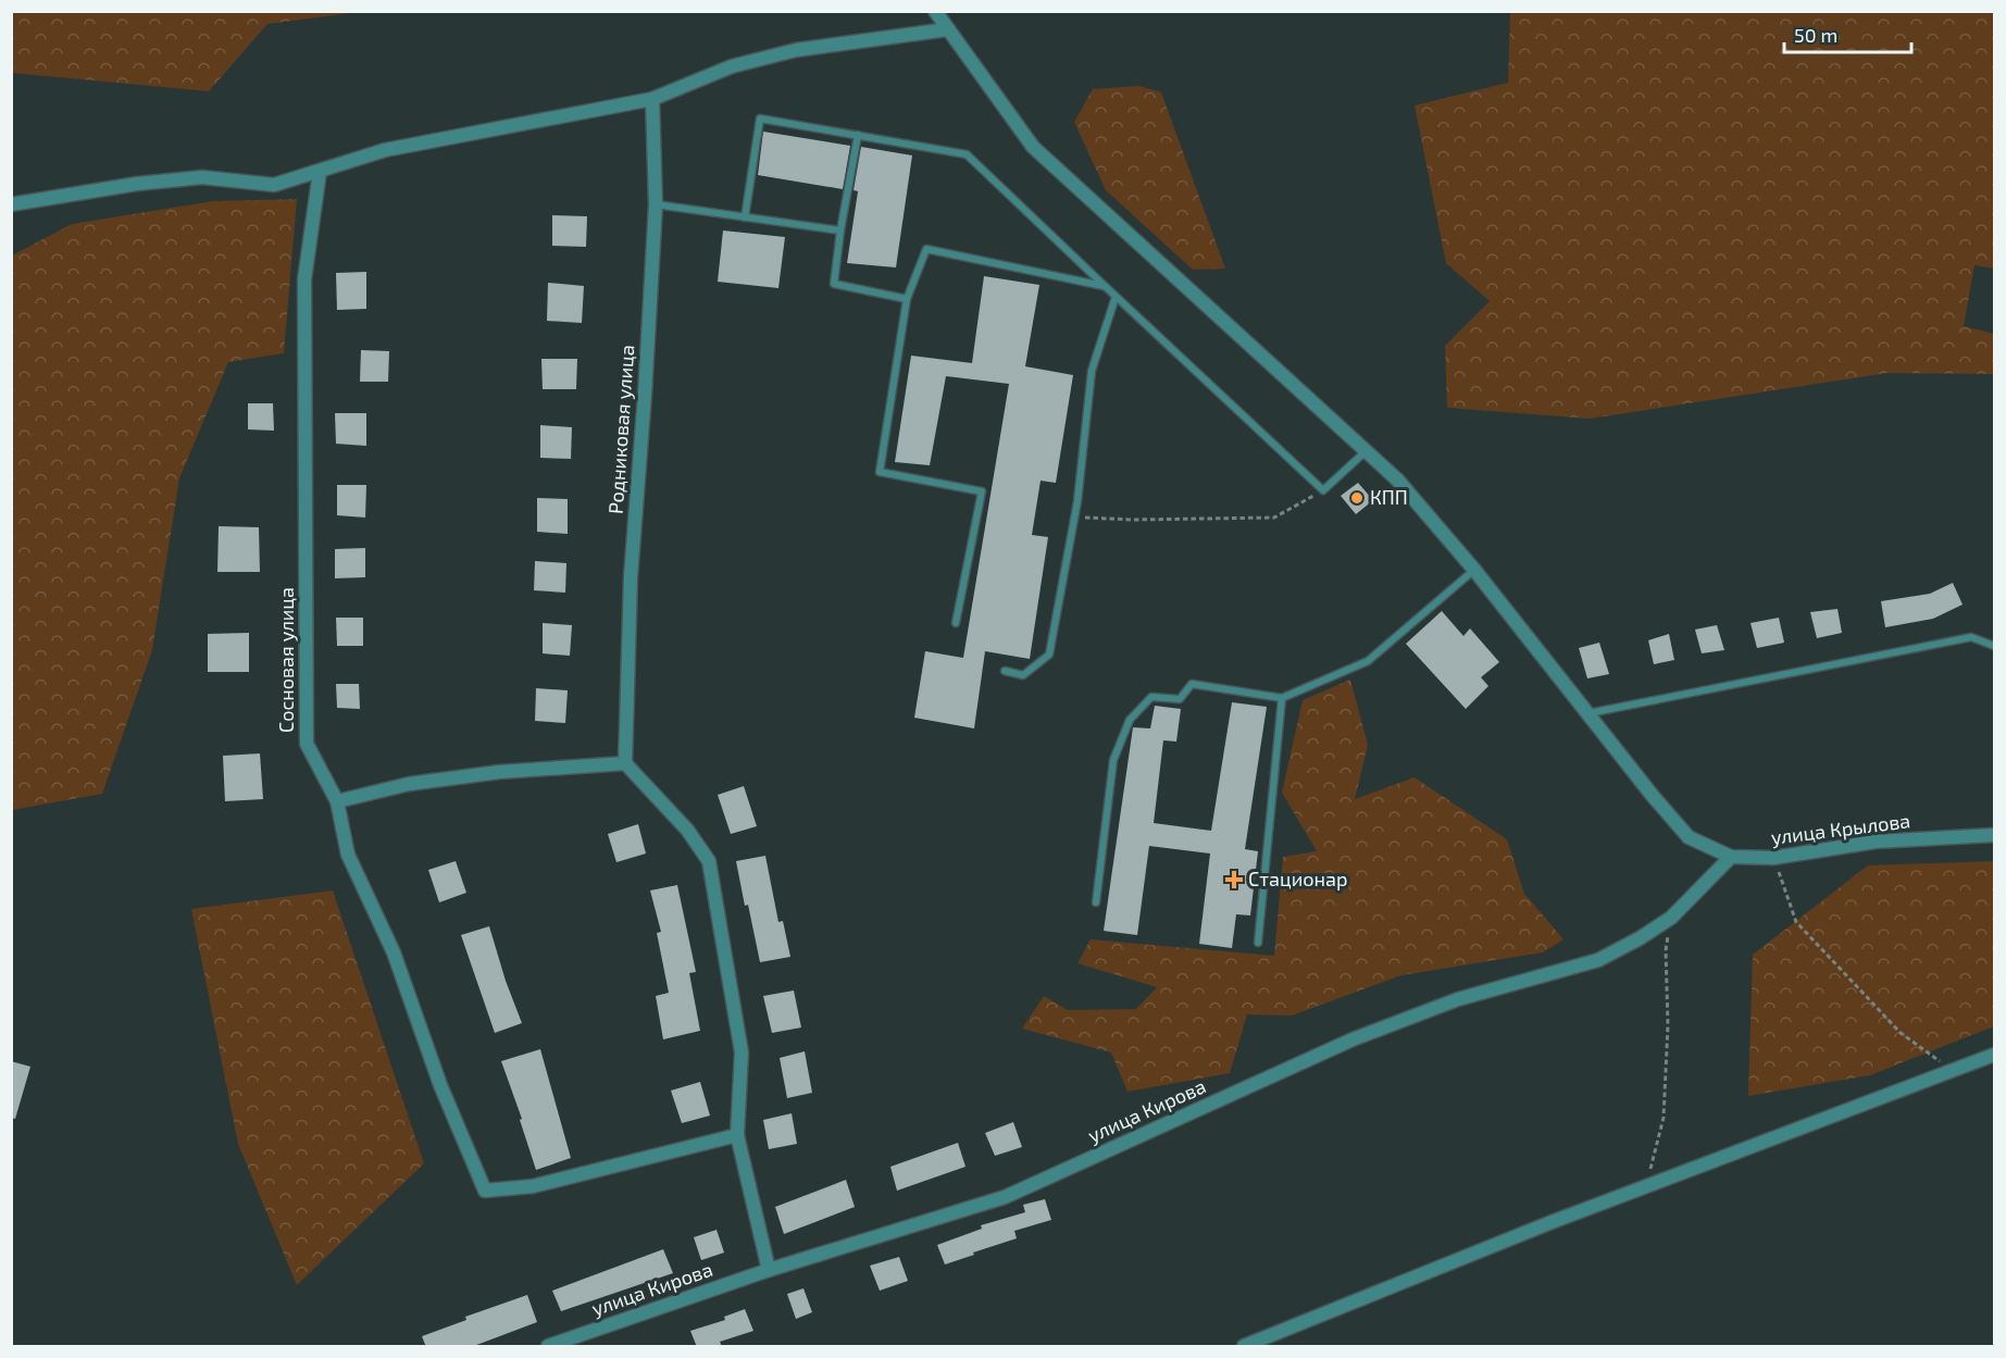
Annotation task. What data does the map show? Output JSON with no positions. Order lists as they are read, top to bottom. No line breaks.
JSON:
{"streets":{"street":["Родниковая улица","Сосновая улица","улица Крылова","улица Кирова"]},"crossings":[["улица Крылова","улица Кирова"]],"places":{"other":["КПП"],"health":["Стационар"]},"scale_bar":"50 m"}
